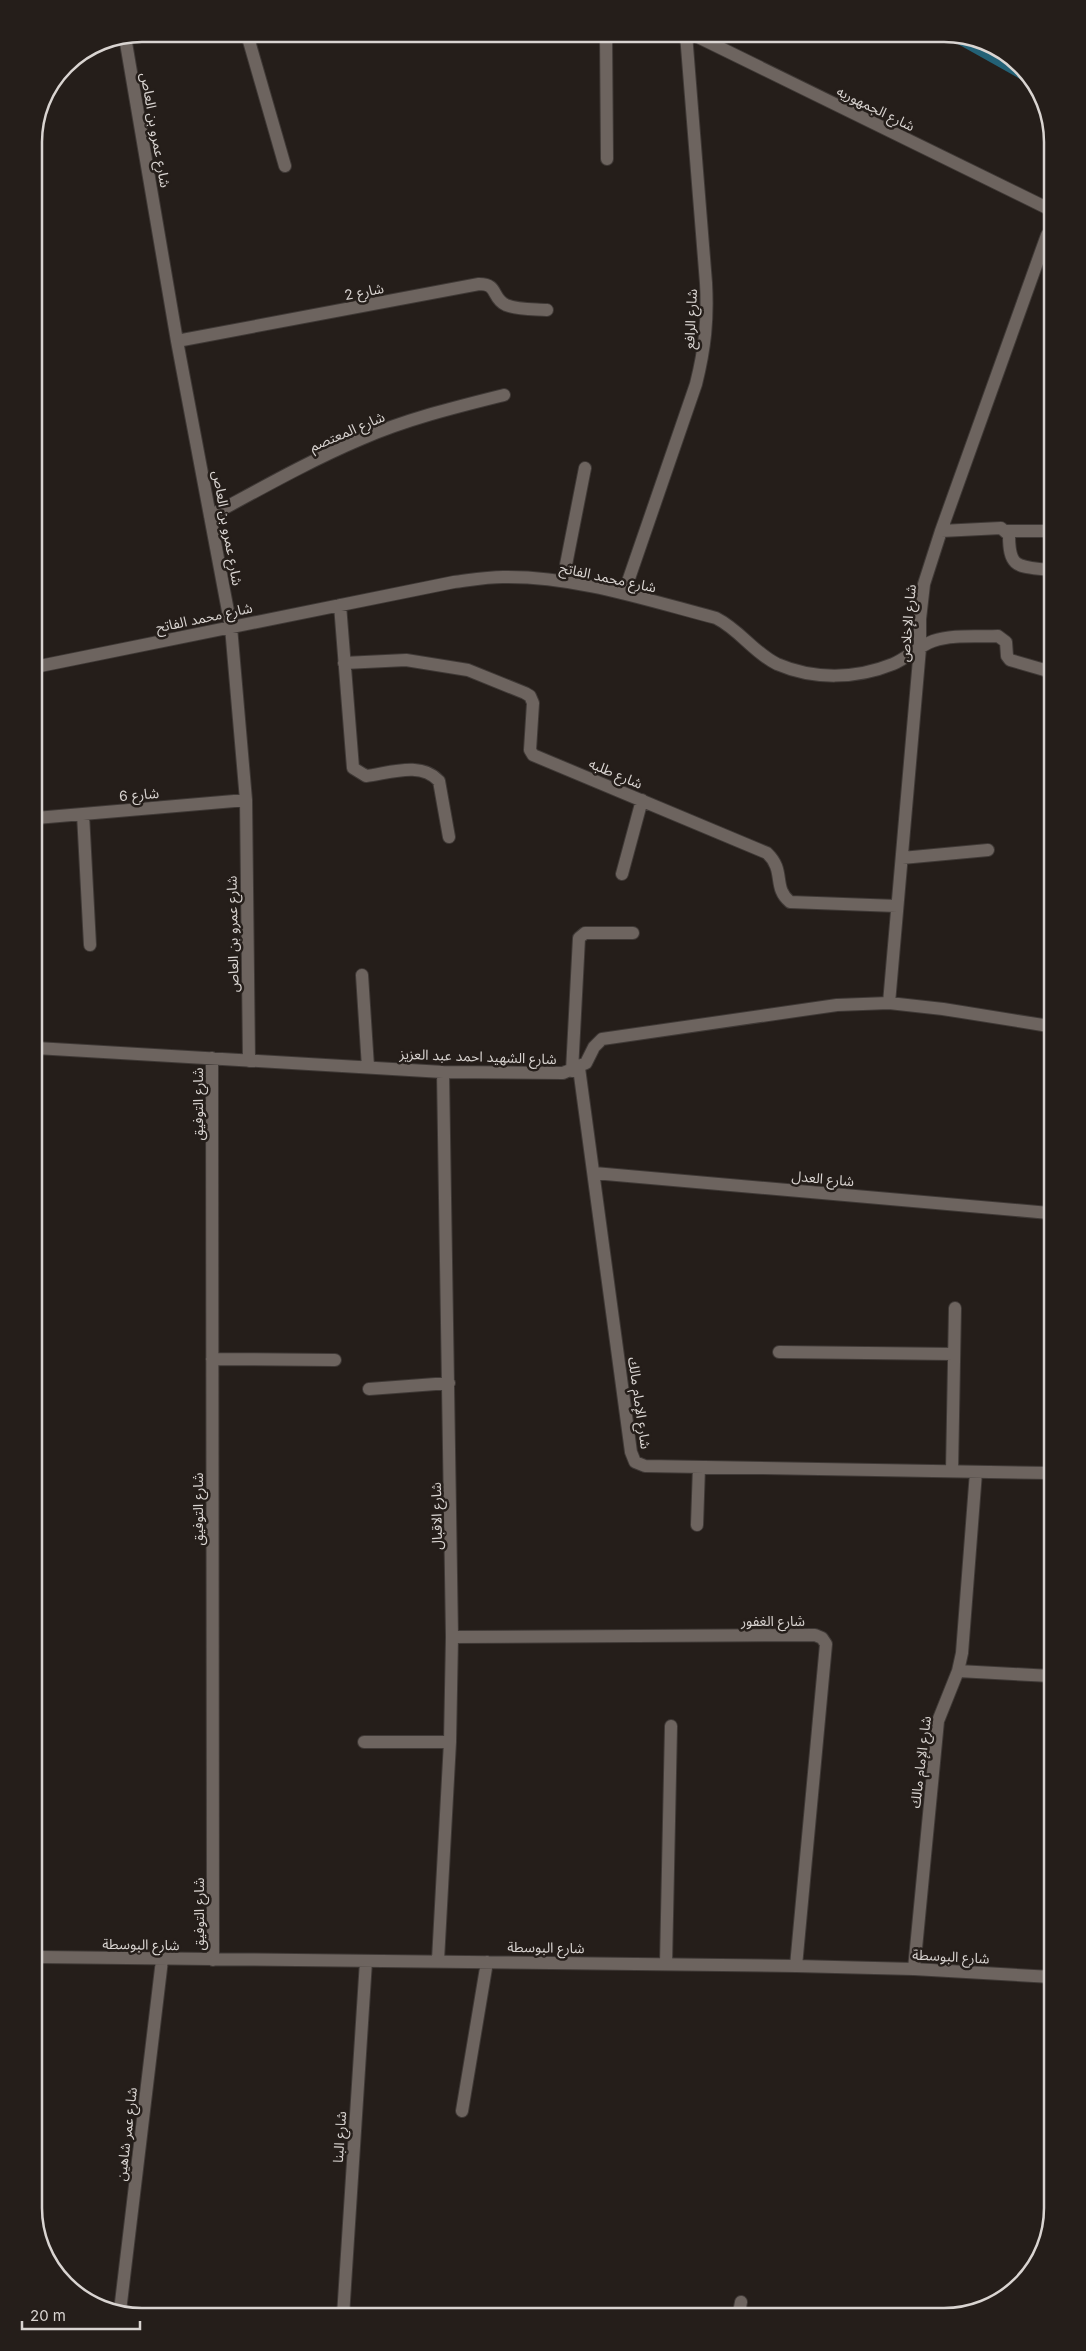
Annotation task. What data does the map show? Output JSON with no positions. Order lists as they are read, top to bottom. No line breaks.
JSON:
{"streets":{"street":["شارع الجمهوريه","شارع عمرو بن العاص","شارع 2","شارع الرافع","شارع المعتصم","شارع محمد الفاتح","شارع الإخلاص","شارع طلبه","شارع 6","شارع الشهيد احمد عبد العزيز","شارع التوفيق","شارع العدل","شارع الإمام مالك","شارع الاقبال","شارع الغفور","شارع البوسطة","شارع عمر شاهين","شارع البنا"]},"crossings":[["شارع عمرو بن العاص","شارع 2"],["شارع عمرو بن العاص","شارع المعتصم"],["شارع عمرو بن العاص","شارع محمد الفاتح"],["شارع عمرو بن العاص","شارع 6"],["شارع عمرو بن العاص","شارع الشهيد احمد عبد العزيز"],["شارع الرافع","شارع محمد الفاتح"],["شارع محمد الفاتح","شارع الإخلاص"],["شارع الإخلاص","شارع طلبه"],["شارع الشهيد احمد عبد العزيز","شارع التوفيق"],["شارع الشهيد احمد عبد العزيز","شارع الإمام مالك"],["شارع الشهيد احمد عبد العزيز","شارع الاقبال"],["شارع التوفيق","شارع البوسطة"],["شارع العدل","شارع الإمام مالك"],["شارع الإمام مالك","شارع البوسطة"],["شارع الاقبال","شارع الغفور"],["شارع الاقبال","شارع البوسطة"],["شارع الغفور","شارع البوسطة"],["شارع البوسطة","شارع عمر شاهين"],["شارع البوسطة","شارع البنا"]],"scale_bar":"20 m"}
